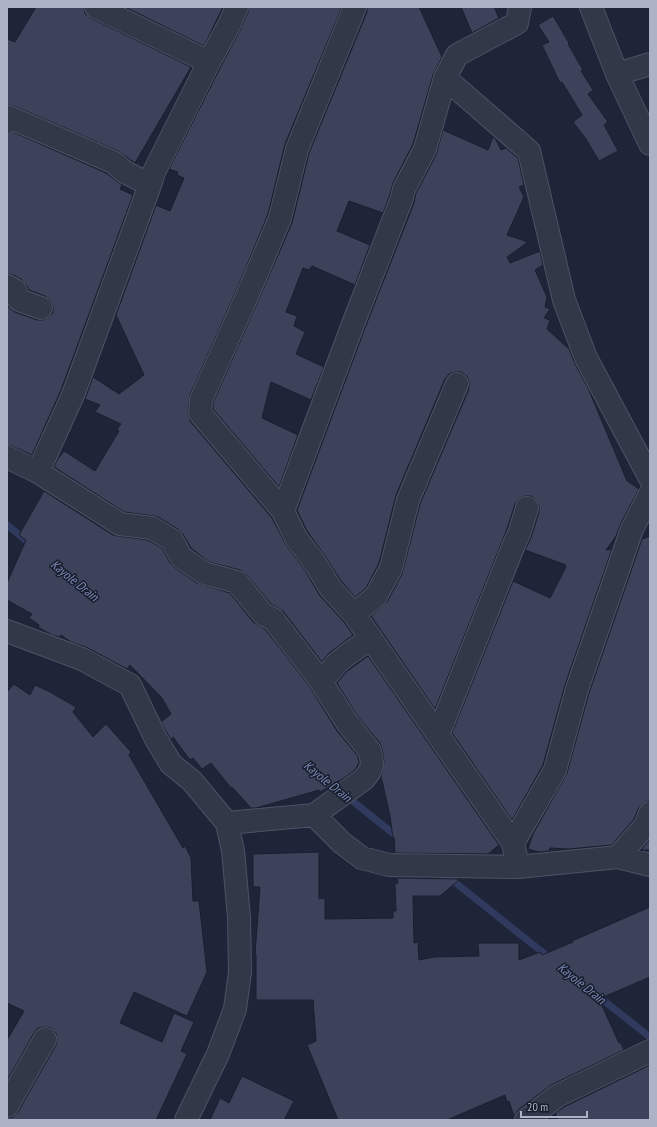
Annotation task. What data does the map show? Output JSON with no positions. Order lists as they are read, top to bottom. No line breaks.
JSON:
{"water":["Kayole Drain"],"scale_bar":"20 m"}
